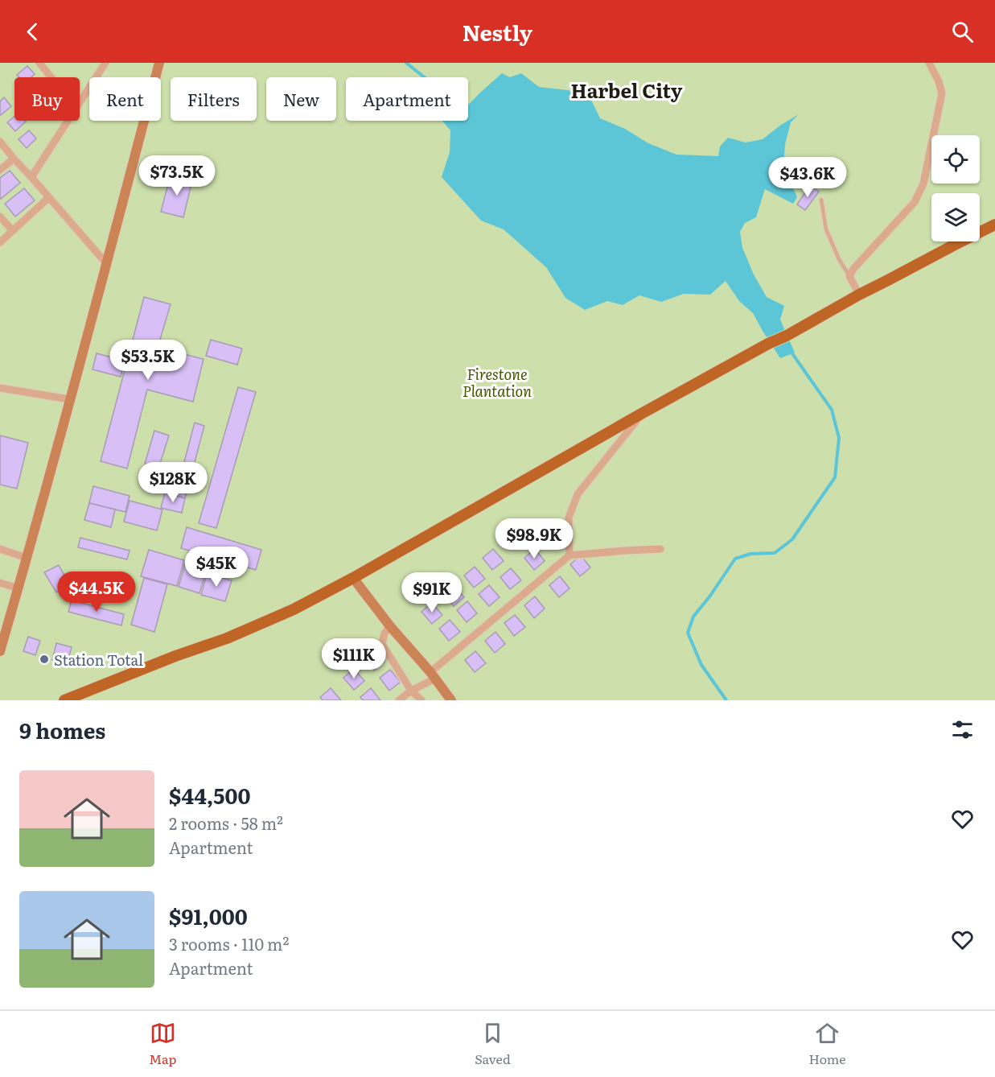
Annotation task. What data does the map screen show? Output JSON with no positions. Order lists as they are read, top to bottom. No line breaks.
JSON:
{"districts":["Harbel City"],"parks":["Firestone Plantation"],"places":["Station Total"],"page":{"header":"Nestly","chip":["Buy","Rent","Filters","New","Apartment"],"price":["$73.5K","$43.6K","$53.5K","$128K","$98.9K","$45K","$44.5K","$91K","$111K"],"heading":"9 homes","list":[{"name":"$44,500","note":"2 rooms · 58 m² · Apartment"},{"name":"$91,000","note":"3 rooms · 110 m² · Apartment"}],"tabs":["Map","Saved","Home"]}}
